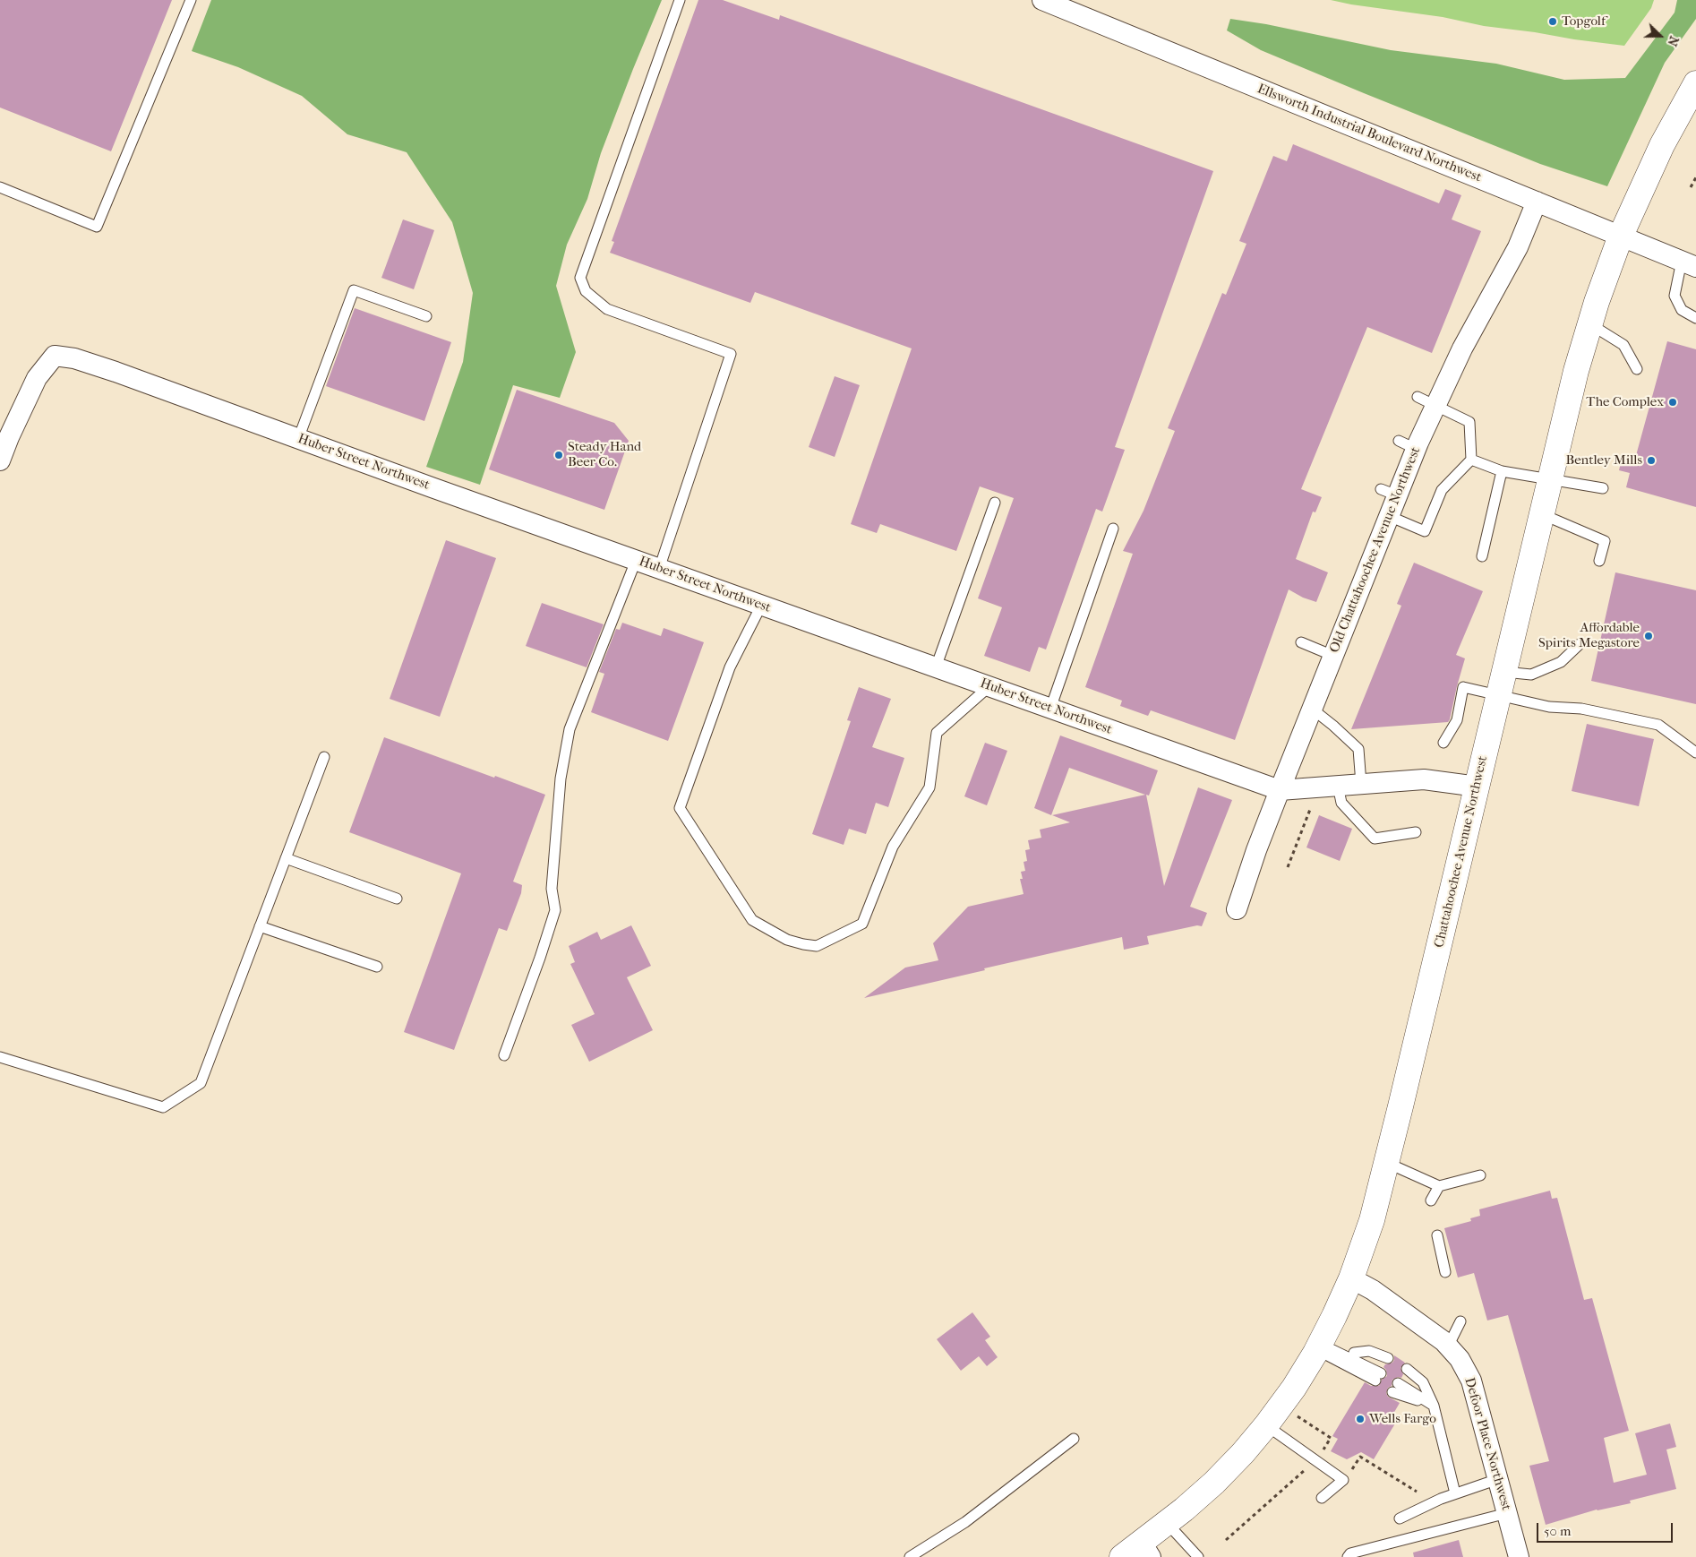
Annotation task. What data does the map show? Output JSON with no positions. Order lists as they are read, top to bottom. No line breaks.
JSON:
{"streets":{"street":["Ellsworth Industrial Boulevard Northwest","Huber Street Northwest","Old Chattahoochee Avenue Northwest","Chattahoochee Avenue Northwest","Defoor Place Northwest"]},"crossings":[["Ellsworth Industrial Boulevard Northwest","Old Chattahoochee Avenue Northwest"],["Ellsworth Industrial Boulevard Northwest","Chattahoochee Avenue Northwest"],["Huber Street Northwest","Old Chattahoochee Avenue Northwest"],["Huber Street Northwest","Chattahoochee Avenue Northwest"],["Chattahoochee Avenue Northwest","Defoor Place Northwest"]],"places":["Topgolf","The Complex","Steady Hand Beer Co.","Bentley Mills","Affordable Spirits Megastore","Wells Fargo"],"scale_bar":"50 m","north":"right"}
